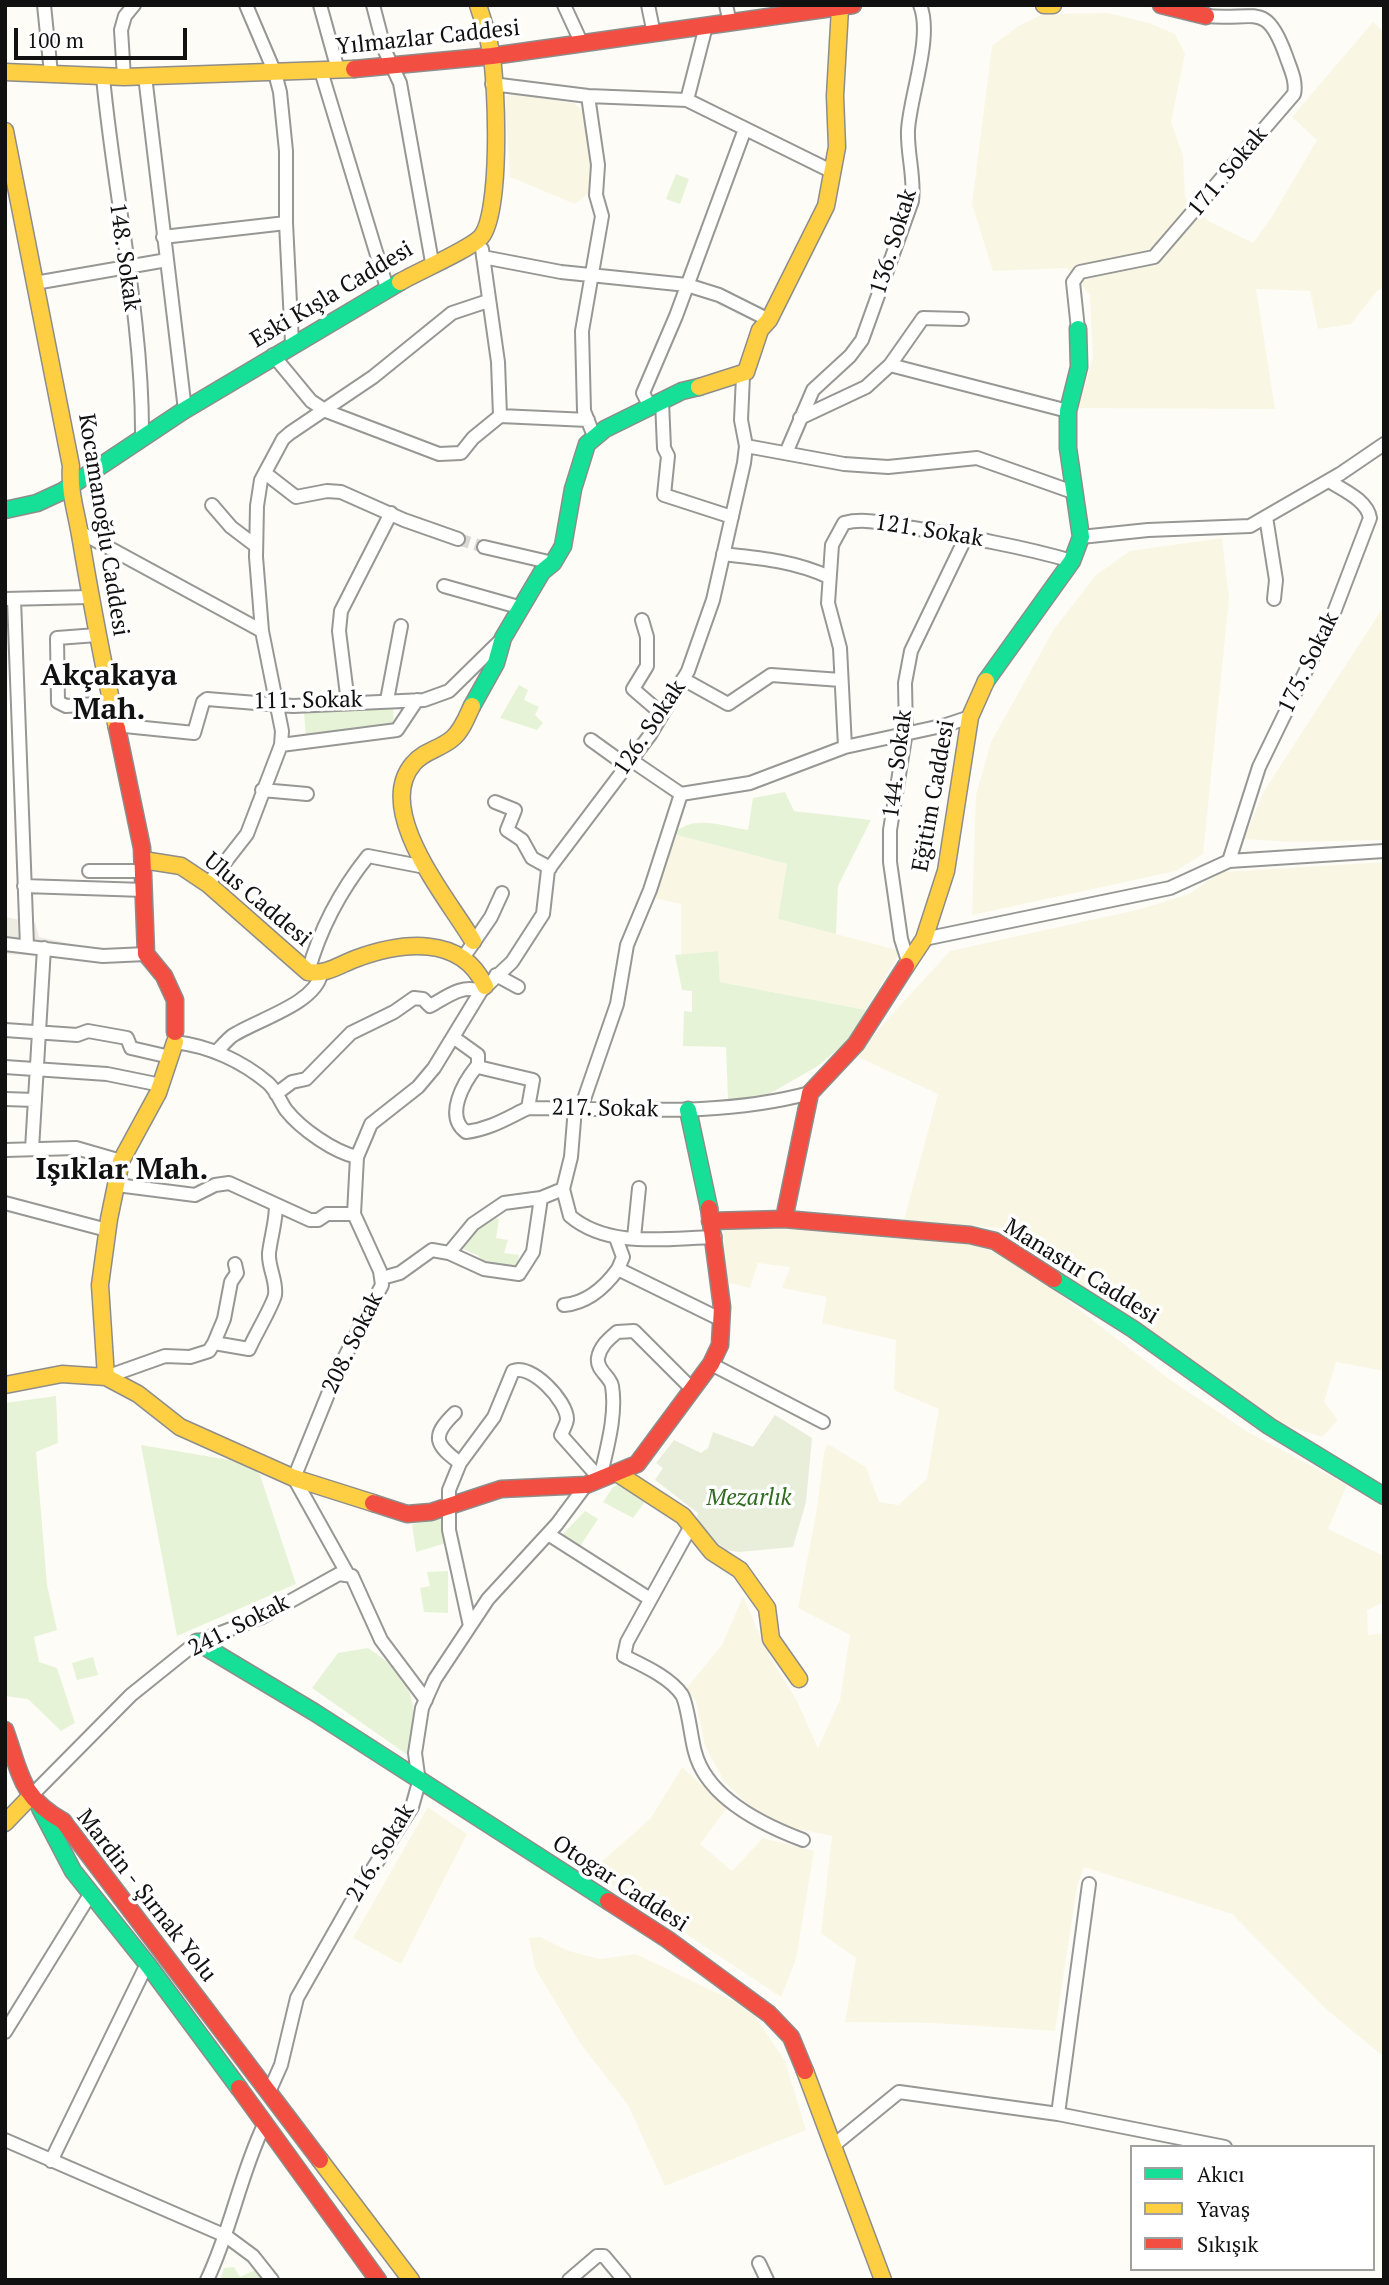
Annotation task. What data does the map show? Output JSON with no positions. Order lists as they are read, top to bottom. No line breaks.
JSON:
{"streets":{"street":["Yılmazlar Caddesi","171. Sokak","136. Sokak","148. Sokak","Eski Kışla Caddesi","Kocamanoğlu Caddesi","121. Sokak","175. Sokak","111. Sokak","126. Sokak","144. Sokak","Eğitim Caddesi","Ulus Caddesi","217. Sokak","Manastır Caddesi","208. Sokak","241. Sokak","216. Sokak","Otogar Caddesi","Mardin - Şırnak Yolu"]},"crossings":[["Yılmazlar Caddesi","148. Sokak"],["148. Sokak","Eski Kışla Caddesi"],["Eski Kışla Caddesi","Kocamanoğlu Caddesi"],["Kocamanoğlu Caddesi","111. Sokak"],["Kocamanoğlu Caddesi","Ulus Caddesi"],["121. Sokak","144. Sokak"],["121. Sokak","Eğitim Caddesi"],["126. Sokak","208. Sokak"],["144. Sokak","Eğitim Caddesi"],["Eğitim Caddesi","217. Sokak"],["241. Sokak","Otogar Caddesi"],["241. Sokak","Mardin - Şırnak Yolu"],["216. Sokak","Otogar Caddesi"],["216. Sokak","Mardin - Şırnak Yolu"]],"districts":["Akçakaya Mah.","Işıklar Mah."],"parks":["Mezarlık"],"legend":["Akıcı","Yavaş","Sıkışık"],"scale_bar":"100 m"}
